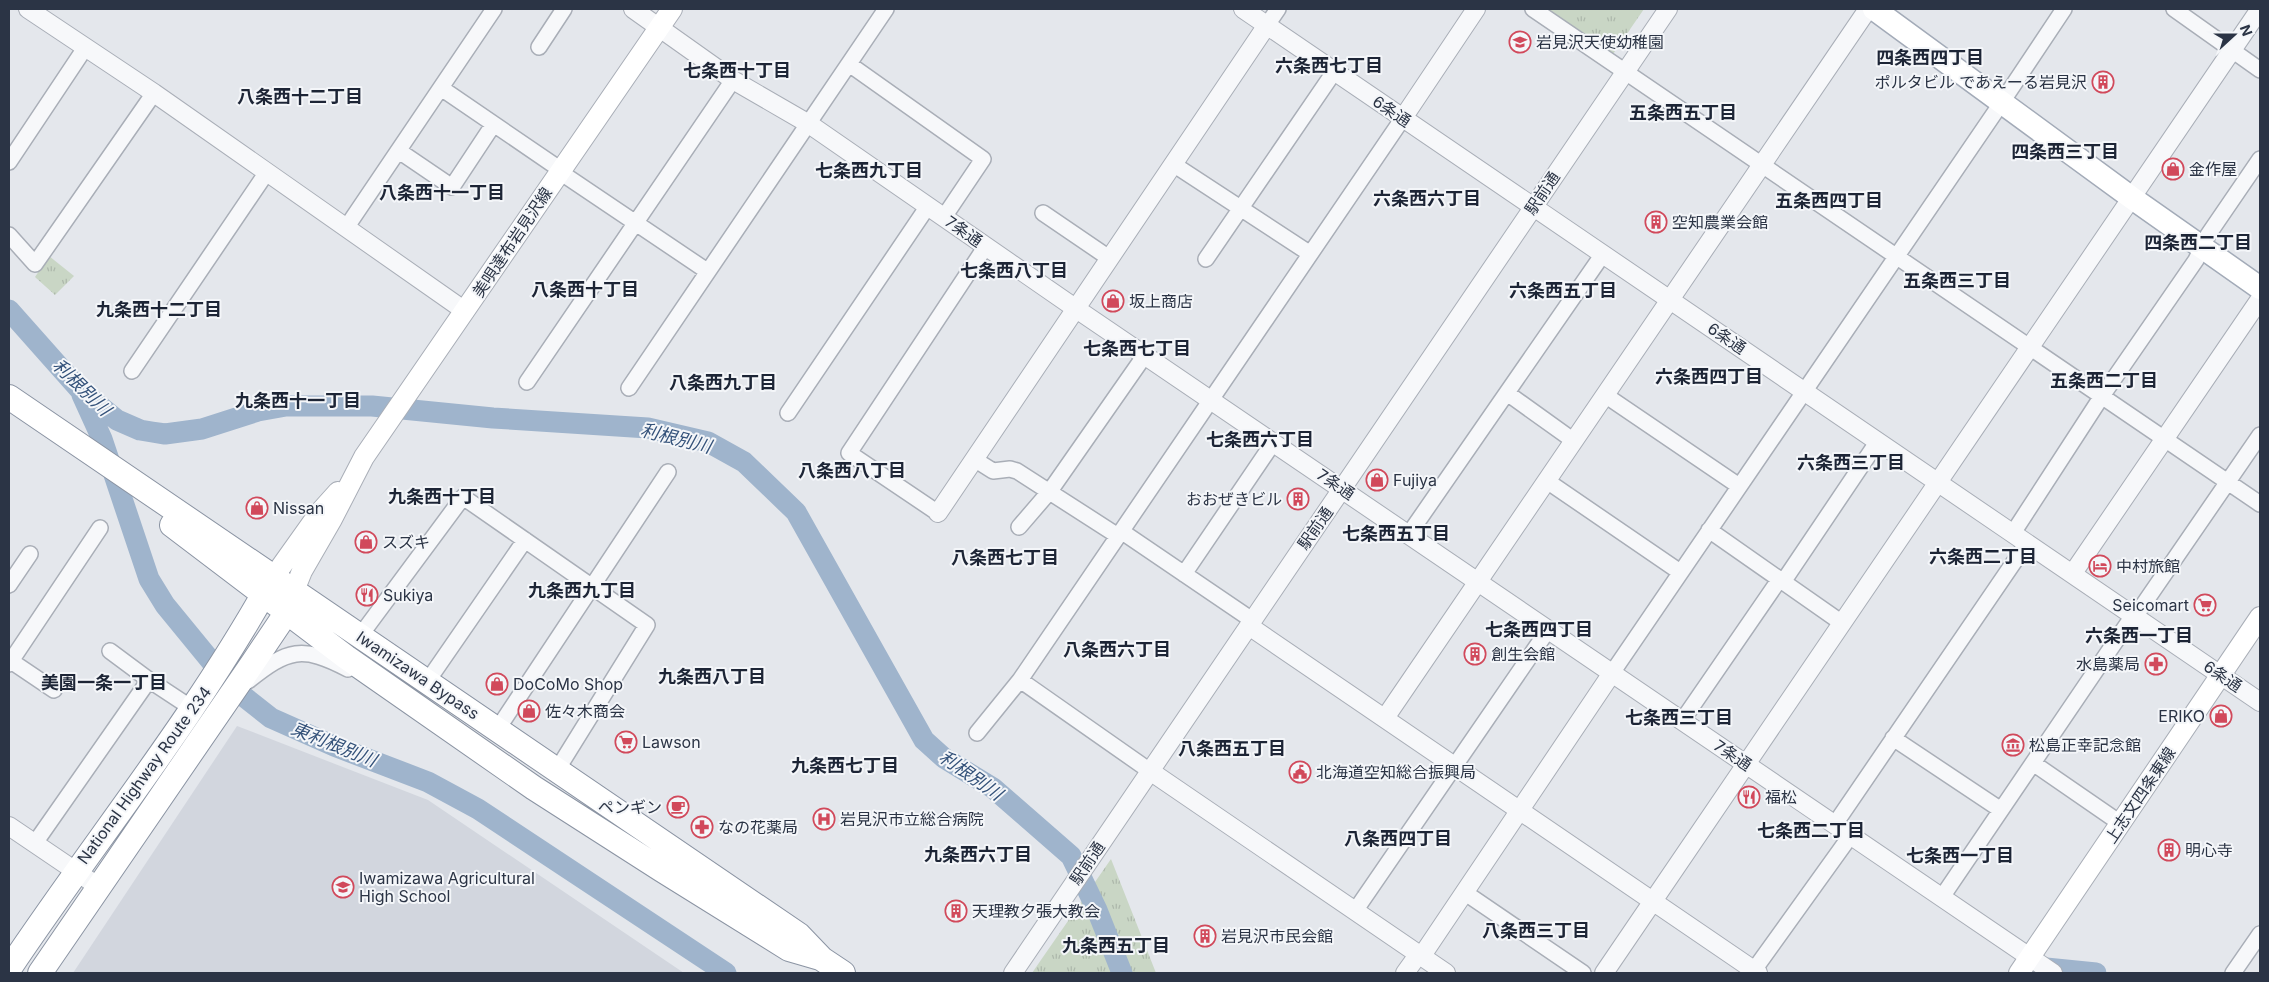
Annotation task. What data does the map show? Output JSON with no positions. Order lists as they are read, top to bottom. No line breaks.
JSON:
{"streets":{"highway":["Iwamizawa Bypass","National Highway Route 234"],"main road":["美唄達布岩見沢線","上志文四条東線"],"street":["6条通","駅前通","7条通"]},"crossings":[["6条通","駅前通"],["6条通","上志文四条東線"],["駅前通","7条通"],["7条通","美唄達布岩見沢線"],["7条通","上志文四条東線"],["美唄達布岩見沢線","Iwamizawa Bypass"],["美唄達布岩見沢線","National Highway Route 234"],["Iwamizawa Bypass","National Highway Route 234"]],"districts":["四条西四丁目","六条西七丁目","七条西十丁目","八条西十二丁目","五条西五丁目","四条西三丁目","七条西九丁目","八条西十一丁目","六条西六丁目","五条西四丁目","四条西二丁目","七条西八丁目","五条西三丁目","八条西十丁目","六条西五丁目","九条西十二丁目","七条西七丁目","六条西四丁目","五条西二丁目","八条西九丁目","九条西十一丁目","七条西六丁目","六条西三丁目","八条西八丁目","九条西十丁目","七条西五丁目","六条西二丁目","八条西七丁目","九条西九丁目","七条西四丁目","六条西一丁目","八条西六丁目","九条西八丁目","美園一条一丁目","七条西三丁目","八条西五丁目","九条西七丁目","七条西二丁目","八条西四丁目","九条西六丁目","七条西一丁目","八条西三丁目","九条西五丁目"],"water":["利根別川","東利根別川"],"places":{"school or university":["岩見沢天使幼稚園","Iwamizawa Agricultural High School"],"building":["ポルタビル であえーる岩見沢","空知農業会館","おおぜきビル","創生会館","明心寺","天理教夕張大教会","岩見沢市民会館"],"shop":["金作屋","坂上商店","Fujiya","Nissan","スズキ","DoCoMo Shop","佐々木商会","ERIKO"],"hotel":["中村旅館"],"restaurant":["Sukiya","福松"],"supermarket":["Seicomart","Lawson"],"pharmacy":["水島薬局","なの花薬局"],"museum":["松島正幸記念館"],"public building":["北海道空知総合振興局"],"cafe":["ペンギン"],"hospital":["岩見沢市立総合病院"]},"north":"right"}
